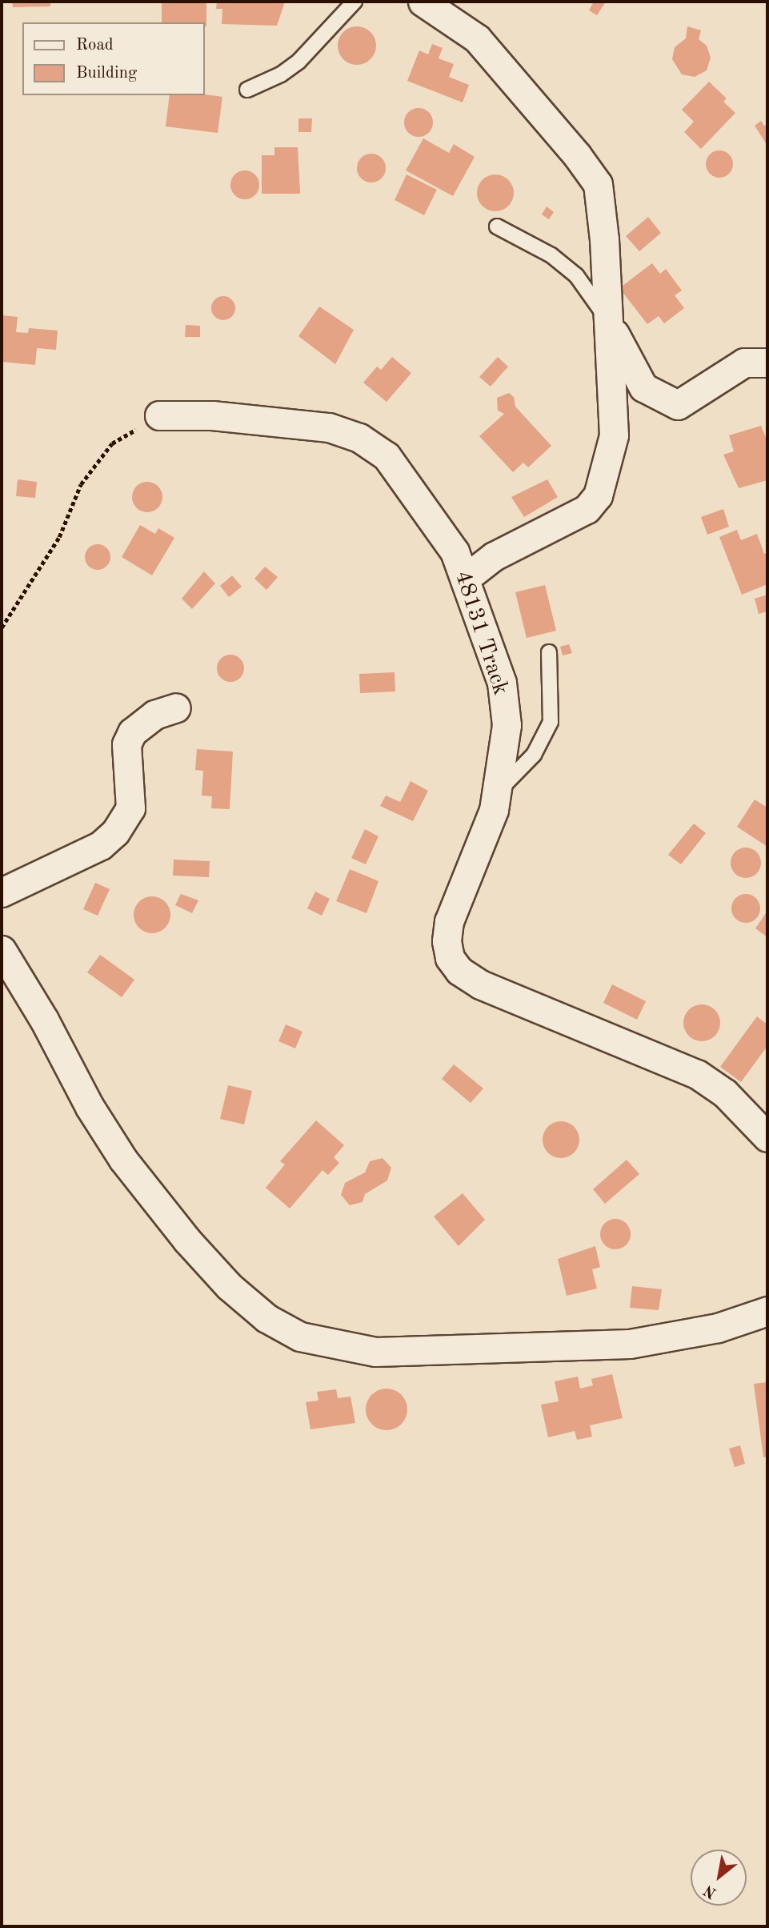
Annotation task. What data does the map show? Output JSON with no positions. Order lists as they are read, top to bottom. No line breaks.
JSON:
{"streets":{"street":["48131 Track"]},"legend":["Road","Building"],"north":"bottom left"}
